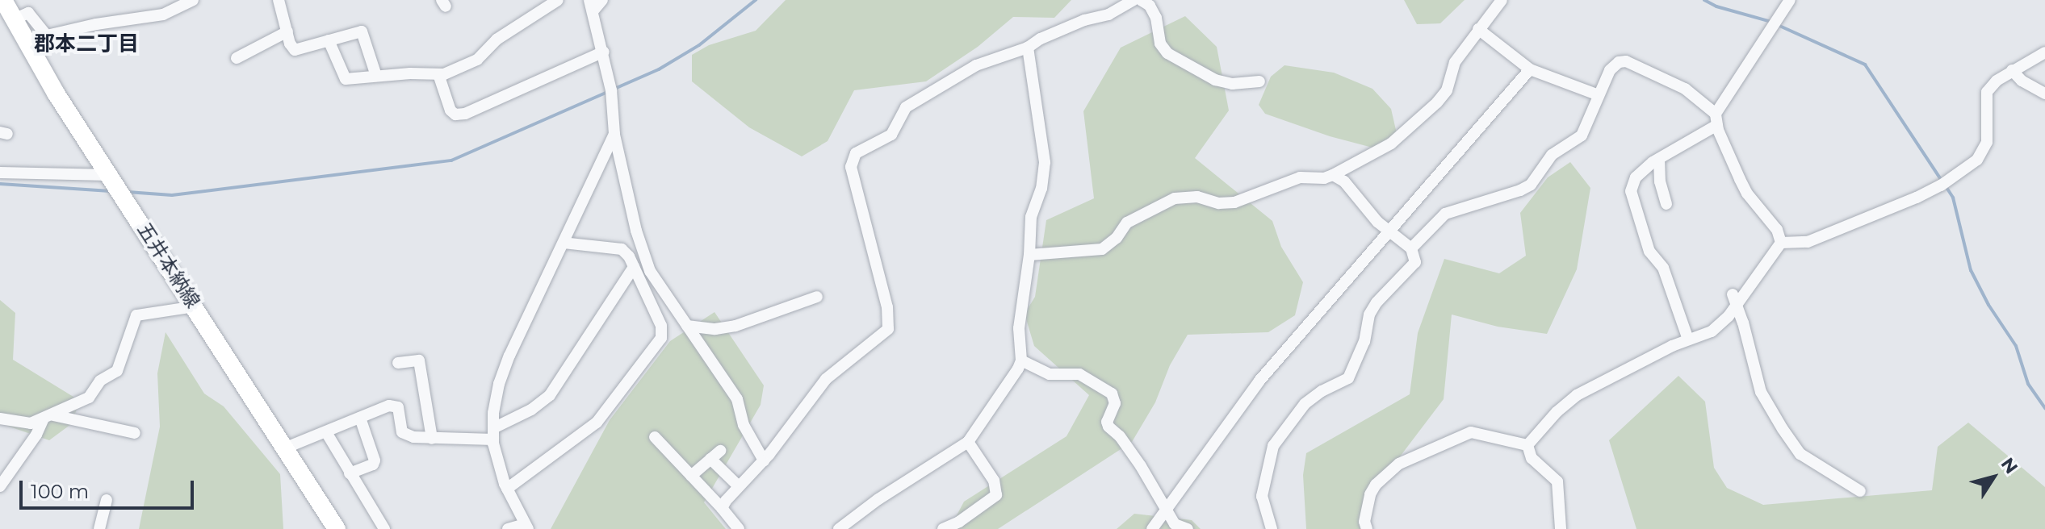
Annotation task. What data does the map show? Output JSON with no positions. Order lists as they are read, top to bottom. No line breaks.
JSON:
{"streets":{"main road":["五井本納線"]},"districts":["郡本二丁目"],"scale_bar":"100 m","north":"top right"}
